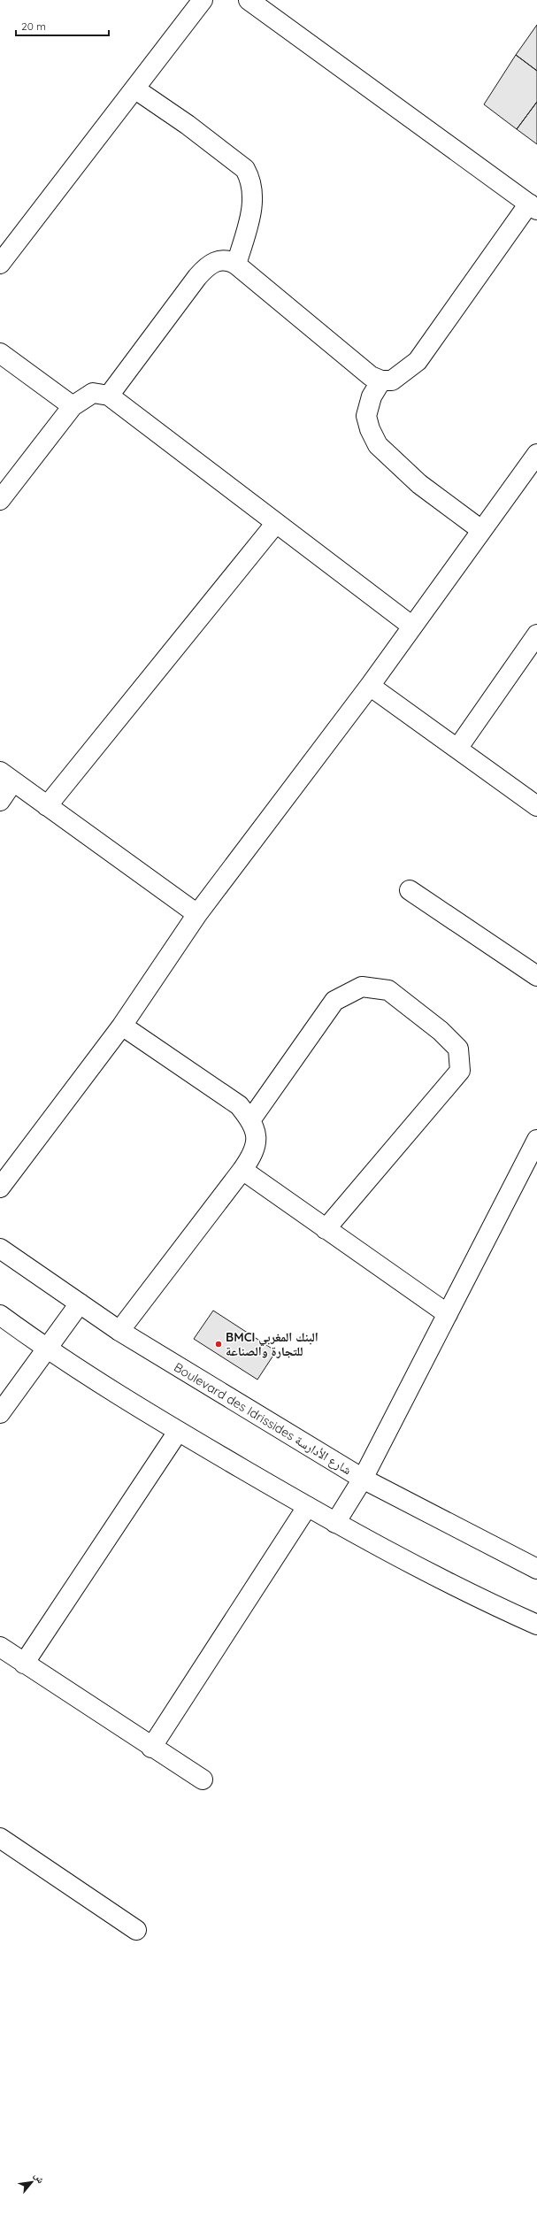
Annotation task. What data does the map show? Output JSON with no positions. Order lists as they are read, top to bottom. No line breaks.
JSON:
{"streets":{"street":["Boulevard des Idrissides شارع الأدارسة"]},"places":["BMCI البنك المغربي للتجارة والصناعة"],"scale_bar":"20 m","north":"top right"}
